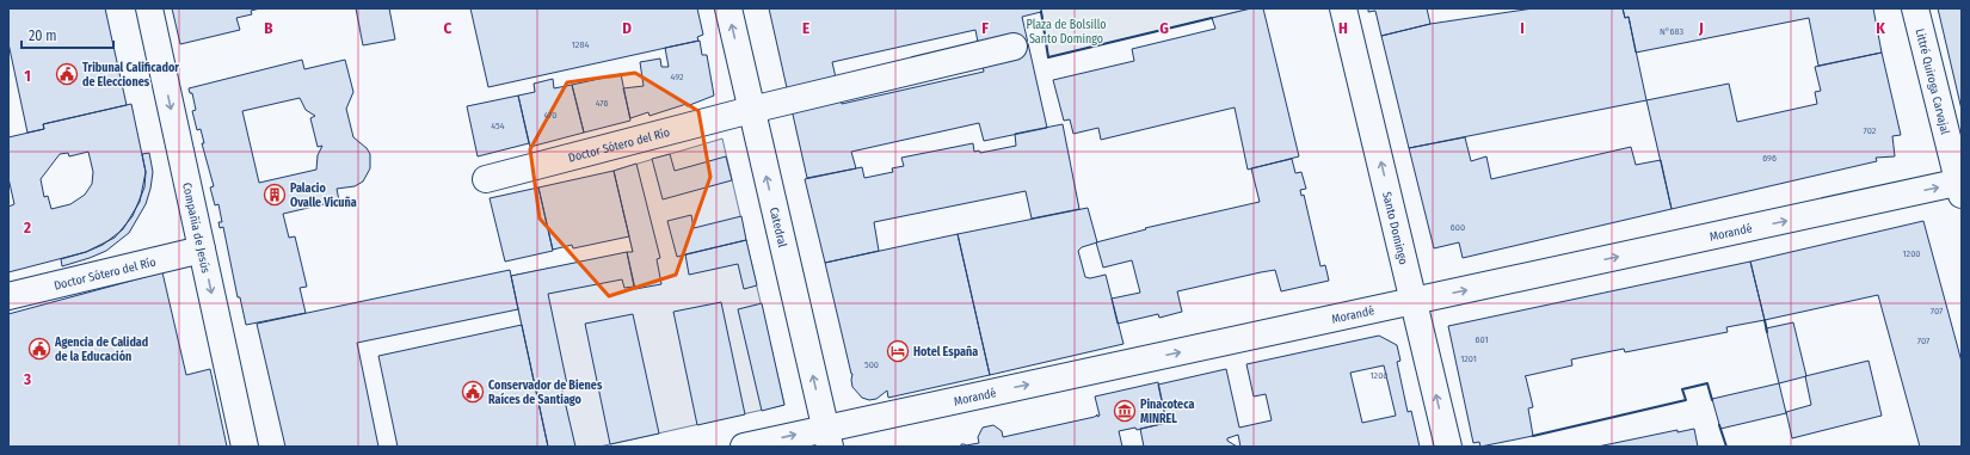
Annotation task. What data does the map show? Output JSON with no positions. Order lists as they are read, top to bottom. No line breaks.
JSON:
{"streets":{"street":["Littré Quiroga Carvajal","Doctor Sótero del Río","Compañía de Jesús","Santo Domingo","Catedral","Morandé"]},"crossings":[["Littré Quiroga Carvajal","Morandé"],["Doctor Sótero del Río","Compañía de Jesús"],["Doctor Sótero del Río","Catedral"],["Santo Domingo","Morandé"],["Catedral","Morandé"]],"one_way":["Compañía de Jesús","Santo Domingo","Catedral","Morandé"],"parks":["Plaza de Bolsillo Santo Domingo"],"places":{"public building":["Tribunal Calificador de Elecciones","Agencia de Calidad de la Educación","Conservador de Bienes Raíces de Santiago"],"building":["Palacio Ovalle Vicuña"],"hotel":["Hotel España"],"museum":["Pinacoteca MINREL"]},"house_numbers":["N°683","1284","492","476","470","454","702","696","600","1200","707","601","707","1201","500","1200"],"scale_bar":"20 m","grid":{"columns":["B","C","D","E","F","G","H","I","J","K"],"rows":["1","2","3"]}}
